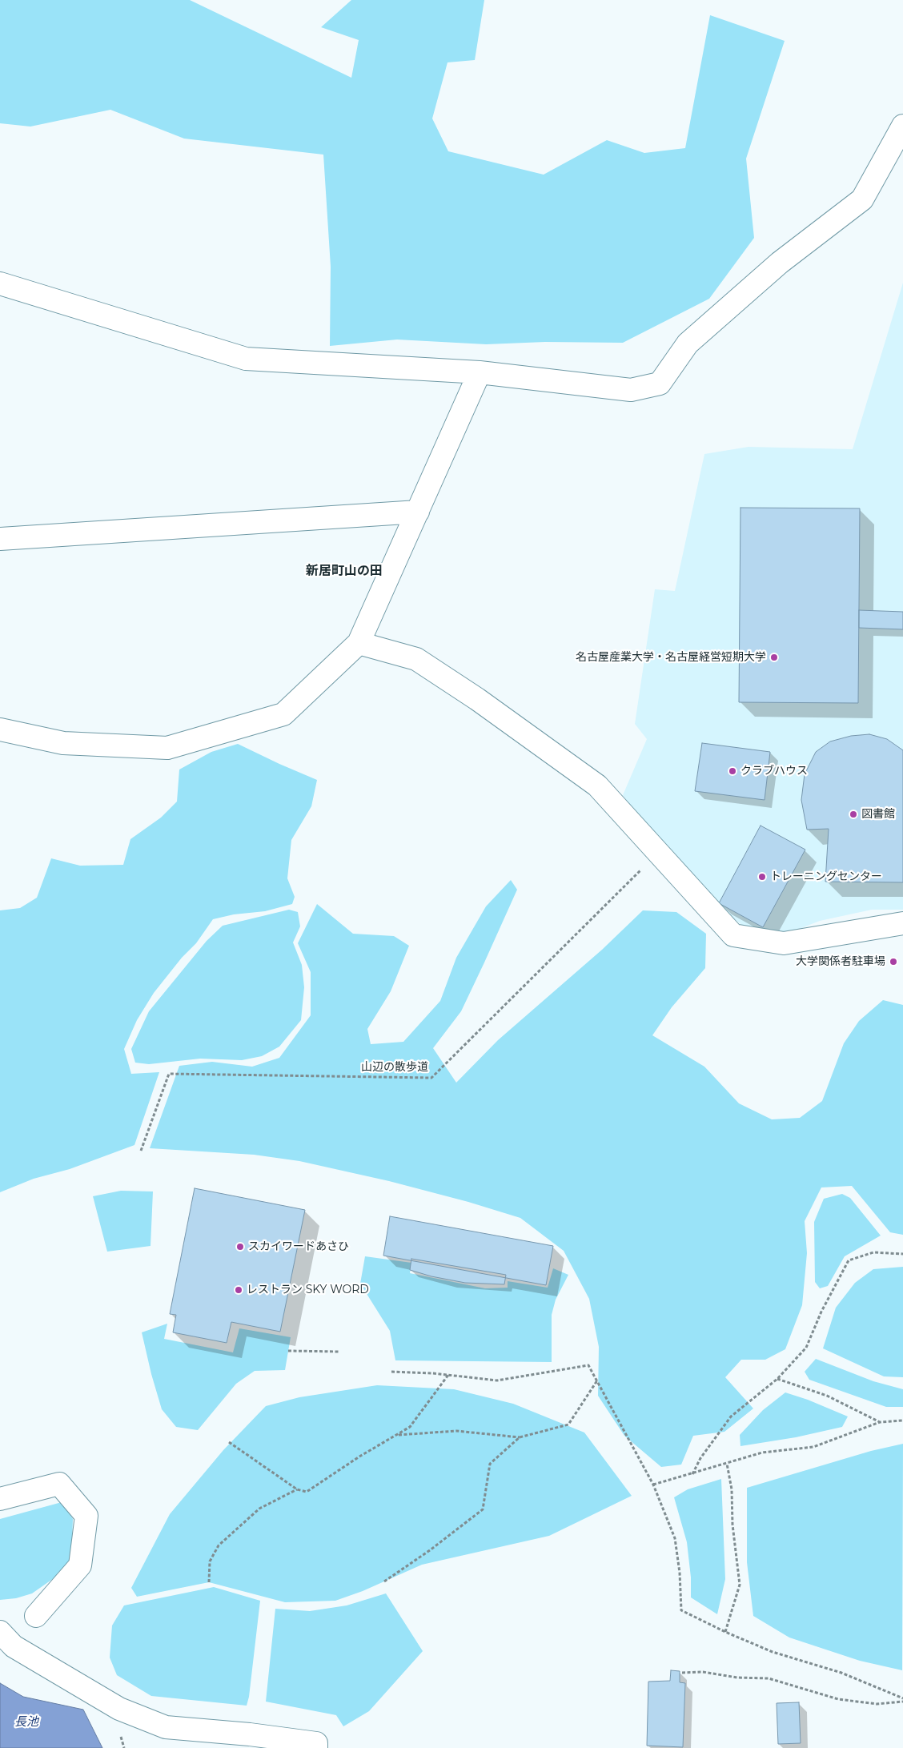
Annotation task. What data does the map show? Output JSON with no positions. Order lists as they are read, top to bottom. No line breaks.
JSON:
{"streets":{"path":["山辺の散歩道"]},"districts":["新居町山の田"],"water":["長池"],"places":["名古屋産業大学・名古屋経営短期大学","クラブハウス","図書館","トレーニングセンター","大学関係者駐車場","スカイワードあさひ","レストラン SKY WORD"]}
